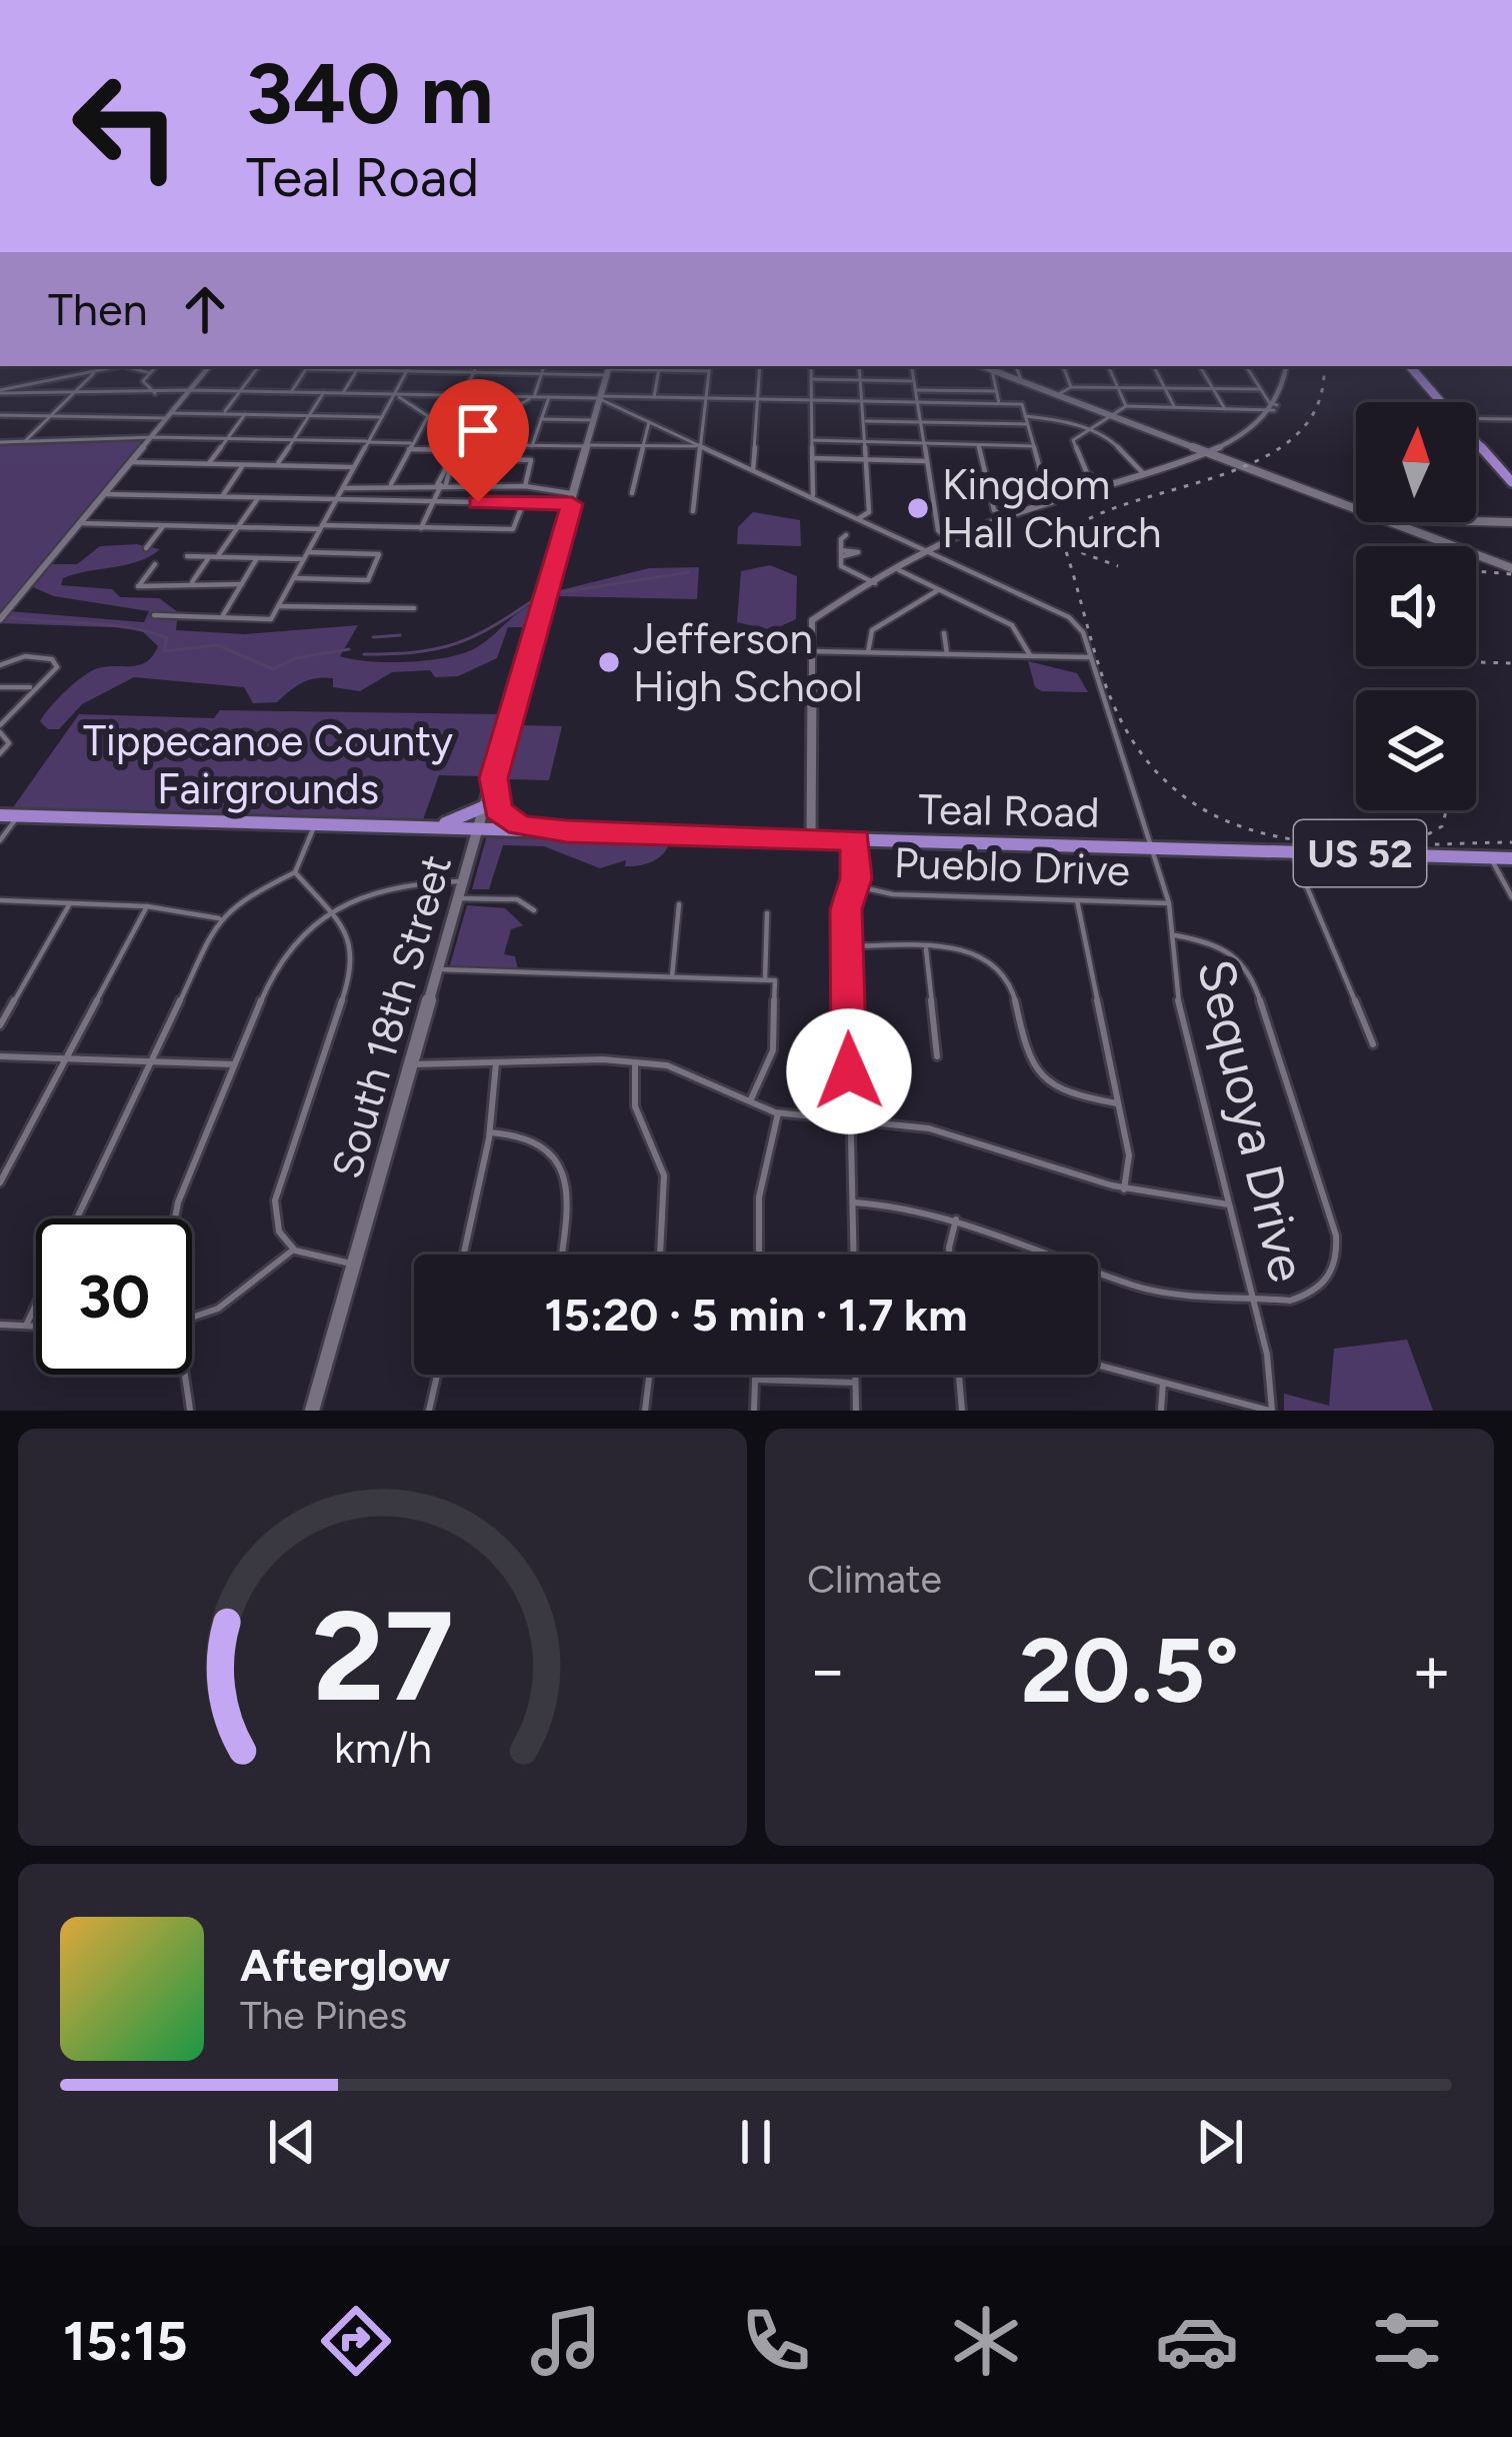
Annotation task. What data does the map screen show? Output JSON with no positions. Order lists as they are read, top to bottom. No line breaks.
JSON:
{"streets":{"main road":["Teal Road","US 52","South 18th Street"],"street":["Pueblo Drive","Sequoya Drive"]},"crossings":[["Teal Road","South 18th Street"],["Teal Road","Sequoya Drive"],["Pueblo Drive","Sequoya Drive"]],"parks":["Tippecanoe County Fairgrounds"],"places":["Kingdom Hall Church","Jefferson High School"],"north":"top","page":{"turn":["340 m","Teal Road"],"then":"Then","limit":"30","trip":"15:20 · 5 min · 1.7 km","tile":"Climate","heat":["−","20.5°","+"],"song":["Afterglow","The Pines"],"tabs":"15:15","gauge":["27","km/h"]}}
